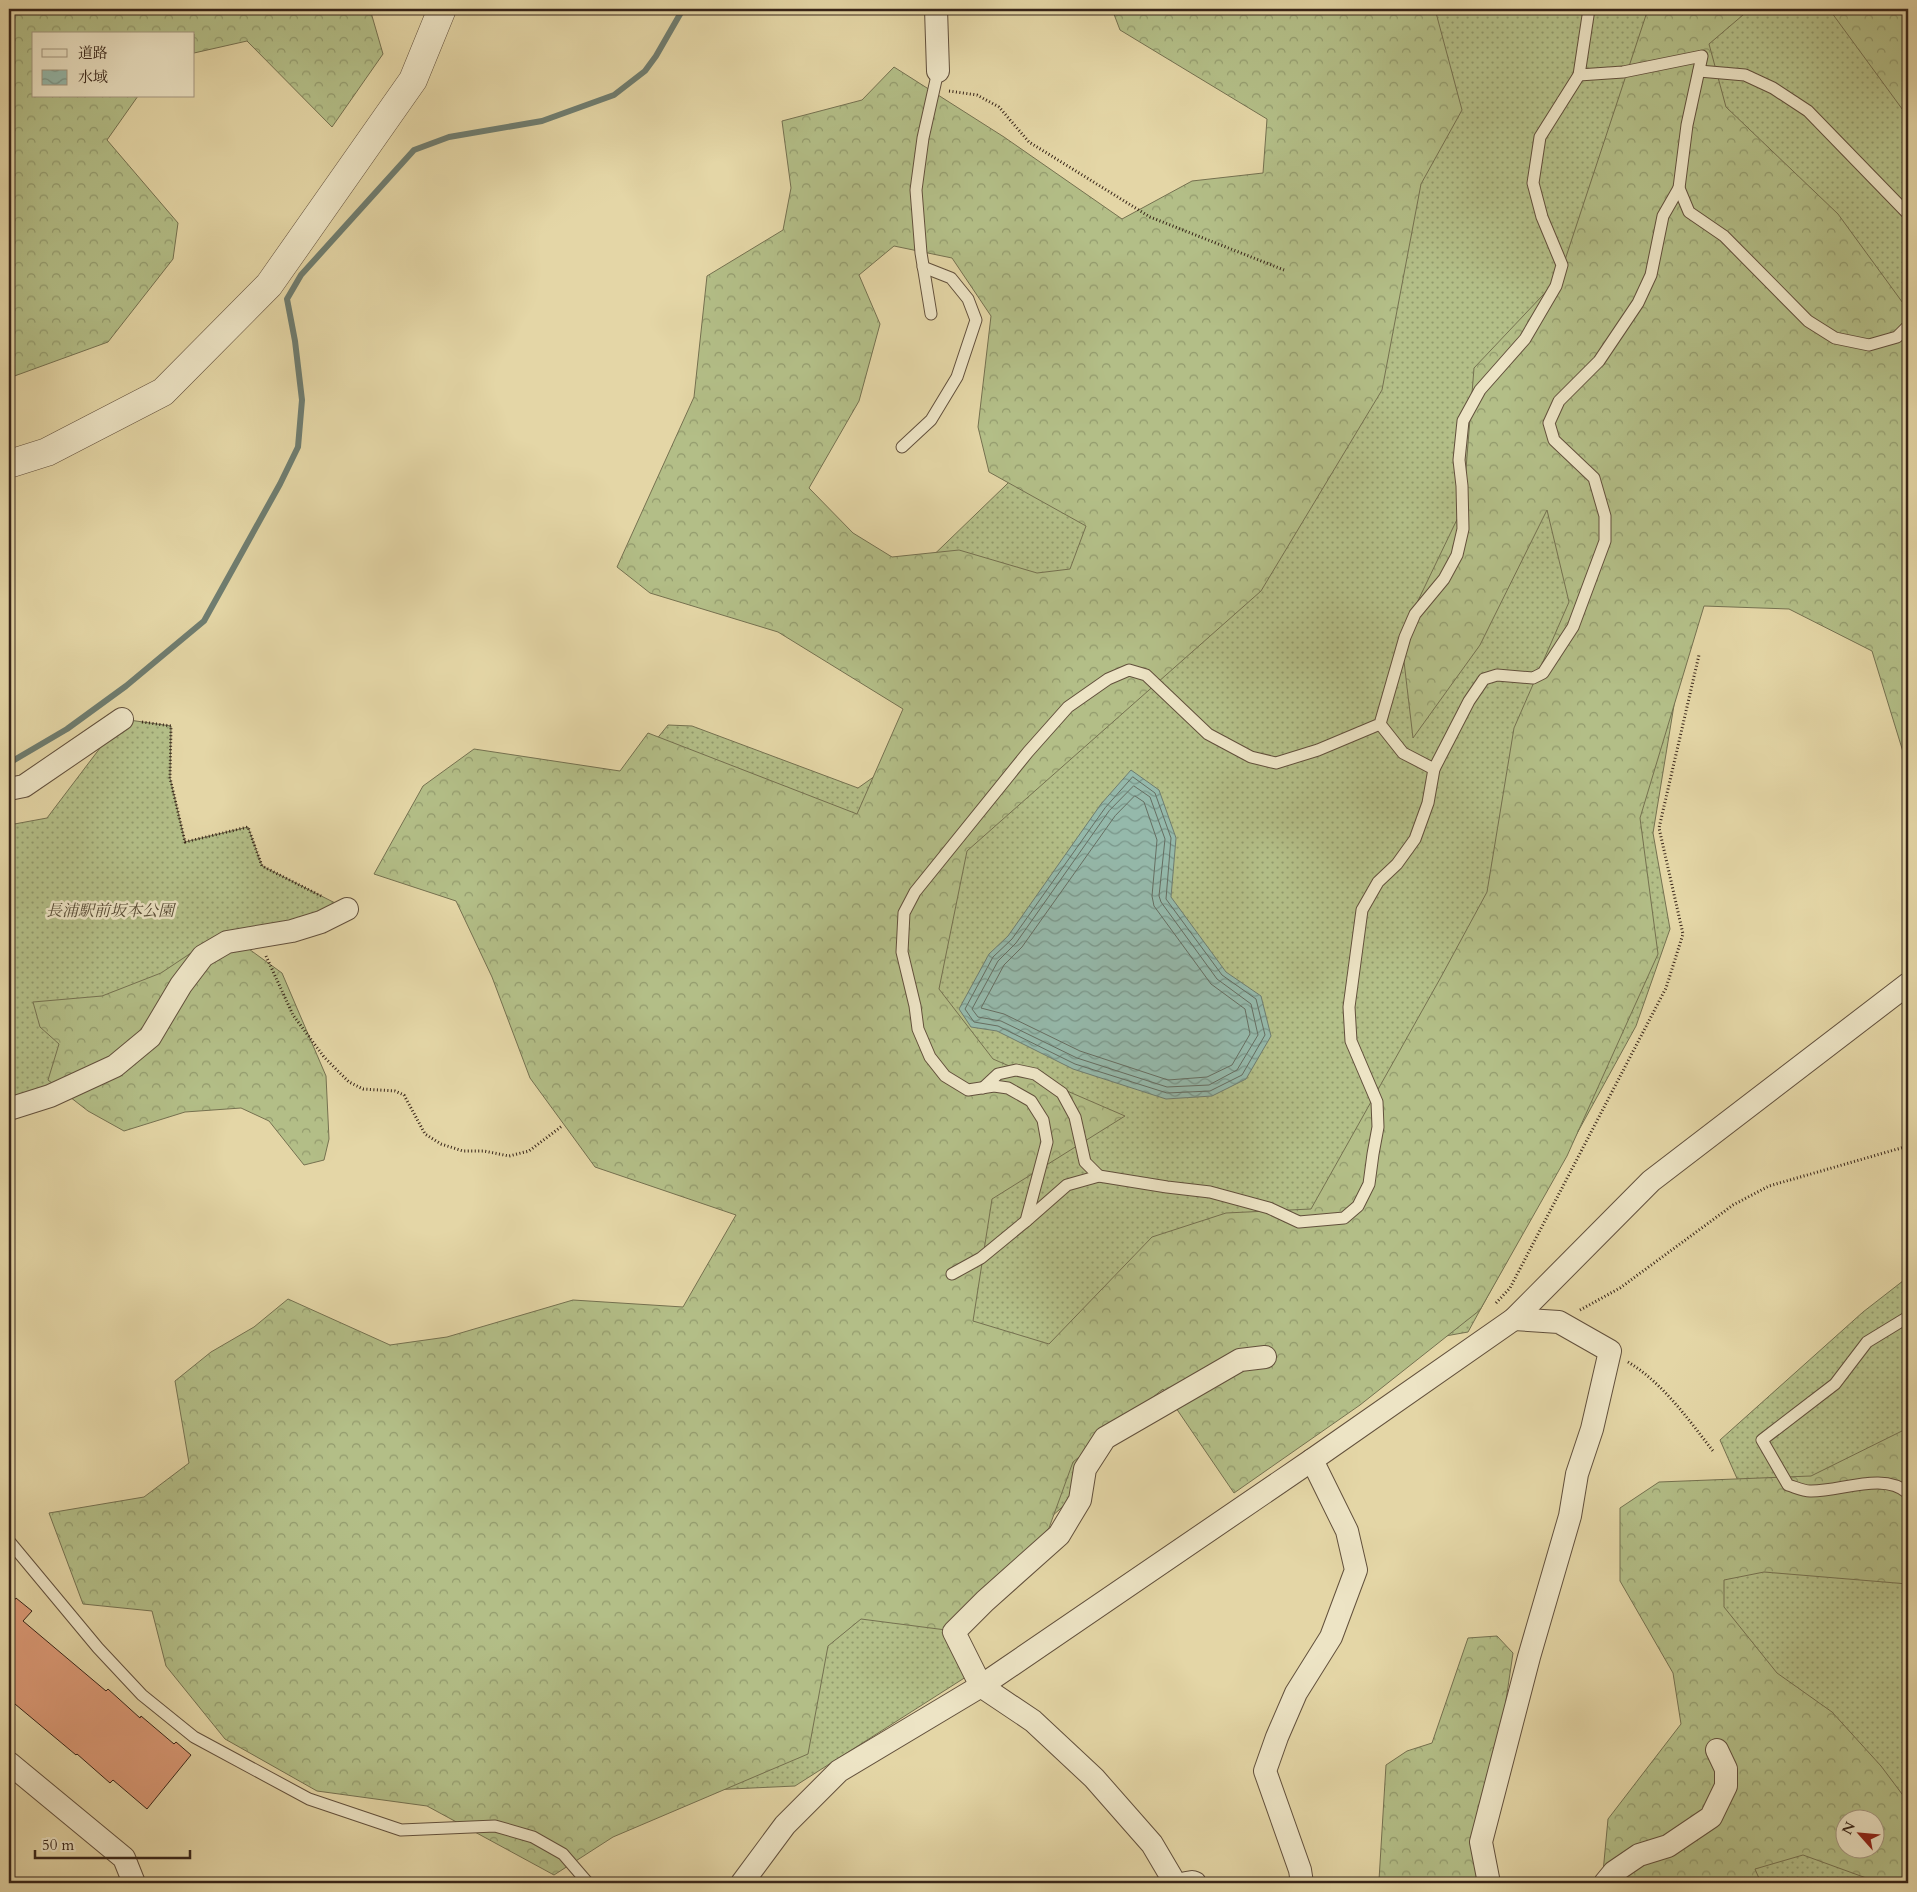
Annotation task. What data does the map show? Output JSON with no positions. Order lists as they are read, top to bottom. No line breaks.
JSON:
{"parks":["長浦駅前坂本公園"],"legend":["道路","水域"],"scale_bar":"50 m","north":"top left"}
